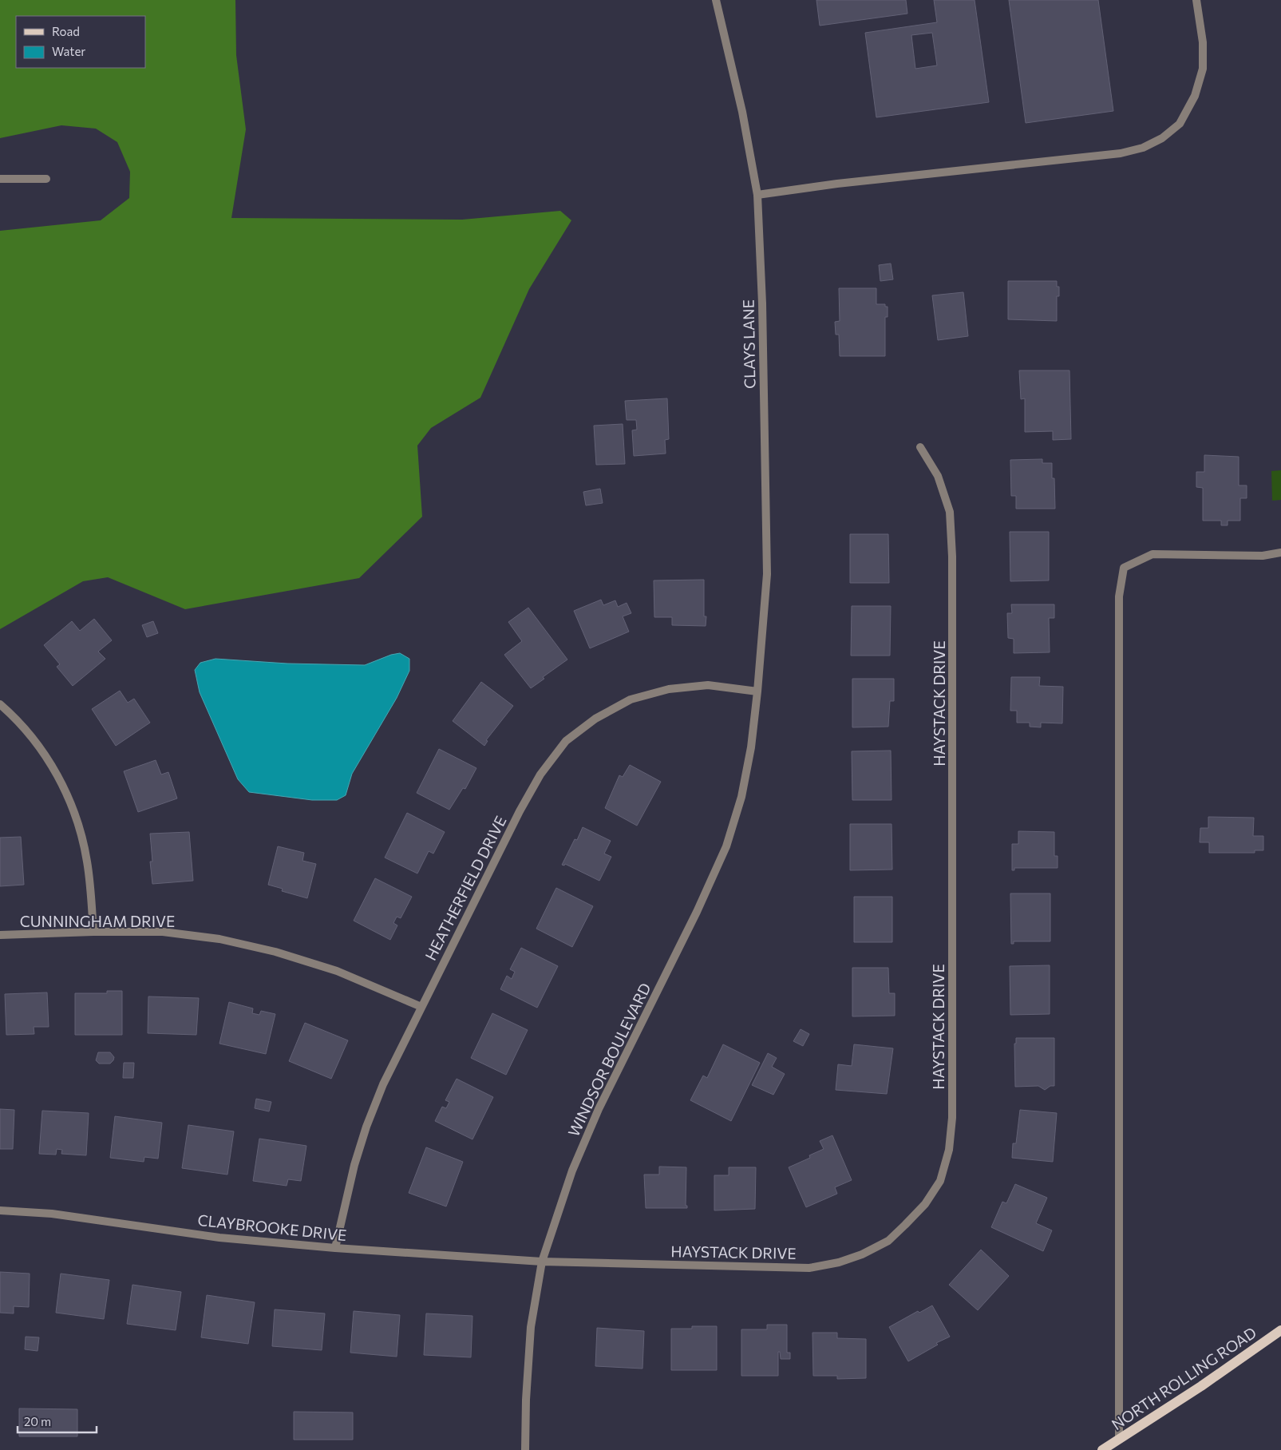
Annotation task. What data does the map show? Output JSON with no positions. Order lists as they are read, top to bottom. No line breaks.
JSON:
{"streets":{"main road":["NORTH ROLLING ROAD"],"street":["CLAYS LANE","HAYSTACK DRIVE","HEATHERFIELD DRIVE","CUNNINGHAM DRIVE","WINDSOR BOULEVARD","CLAYBROOKE DRIVE"]},"crossings":[["CLAYS LANE","HEATHERFIELD DRIVE"],["CLAYS LANE","WINDSOR BOULEVARD"],["HAYSTACK DRIVE","WINDSOR BOULEVARD"],["HAYSTACK DRIVE","CLAYBROOKE DRIVE"],["HEATHERFIELD DRIVE","CUNNINGHAM DRIVE"],["HEATHERFIELD DRIVE","WINDSOR BOULEVARD"],["HEATHERFIELD DRIVE","CLAYBROOKE DRIVE"],["WINDSOR BOULEVARD","CLAYBROOKE DRIVE"]],"legend":["Road","Water"],"scale_bar":"20 m"}
